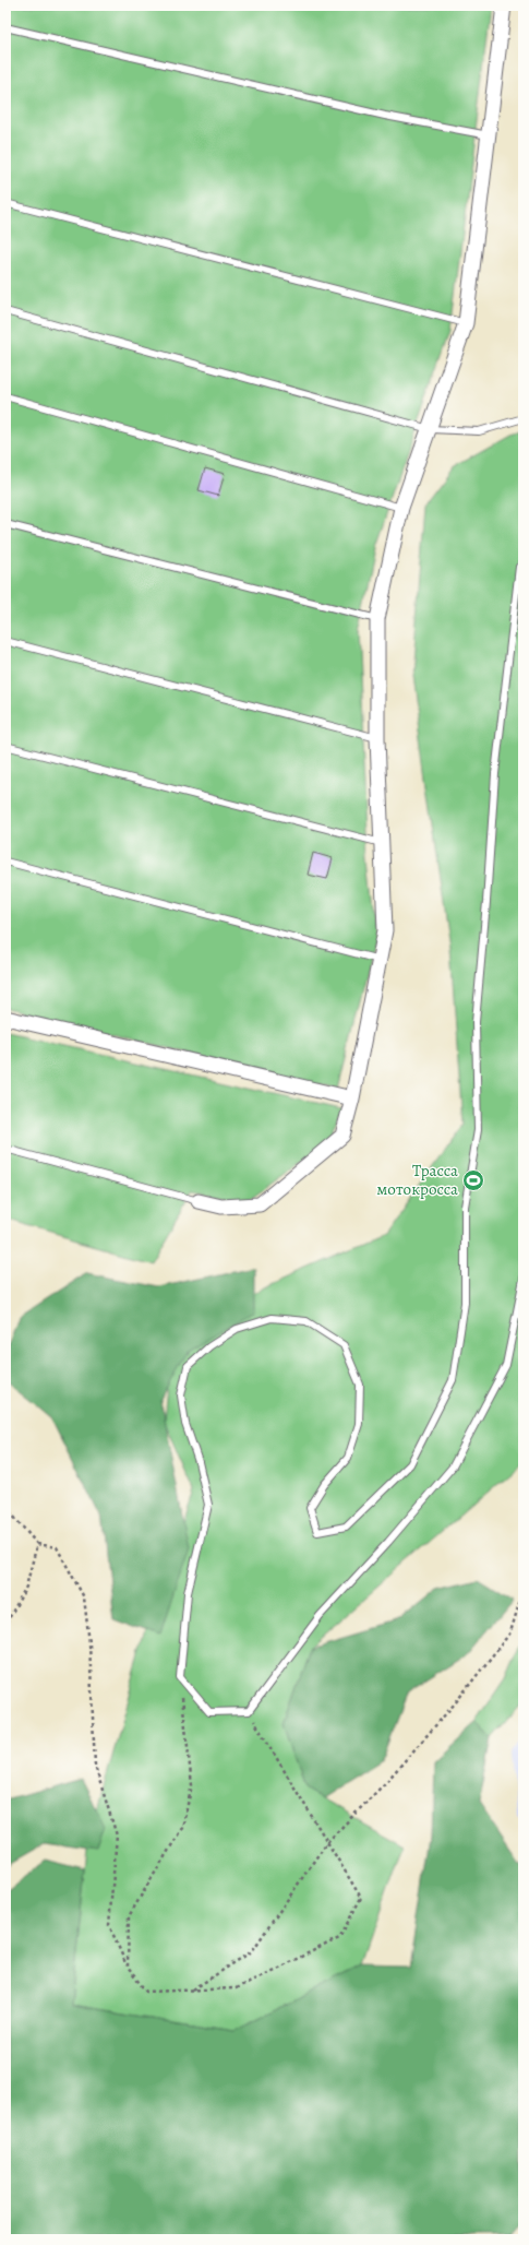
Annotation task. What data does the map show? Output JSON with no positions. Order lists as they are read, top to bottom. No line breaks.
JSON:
{"places":{"sports":["Трасса мотокросса"]}}
